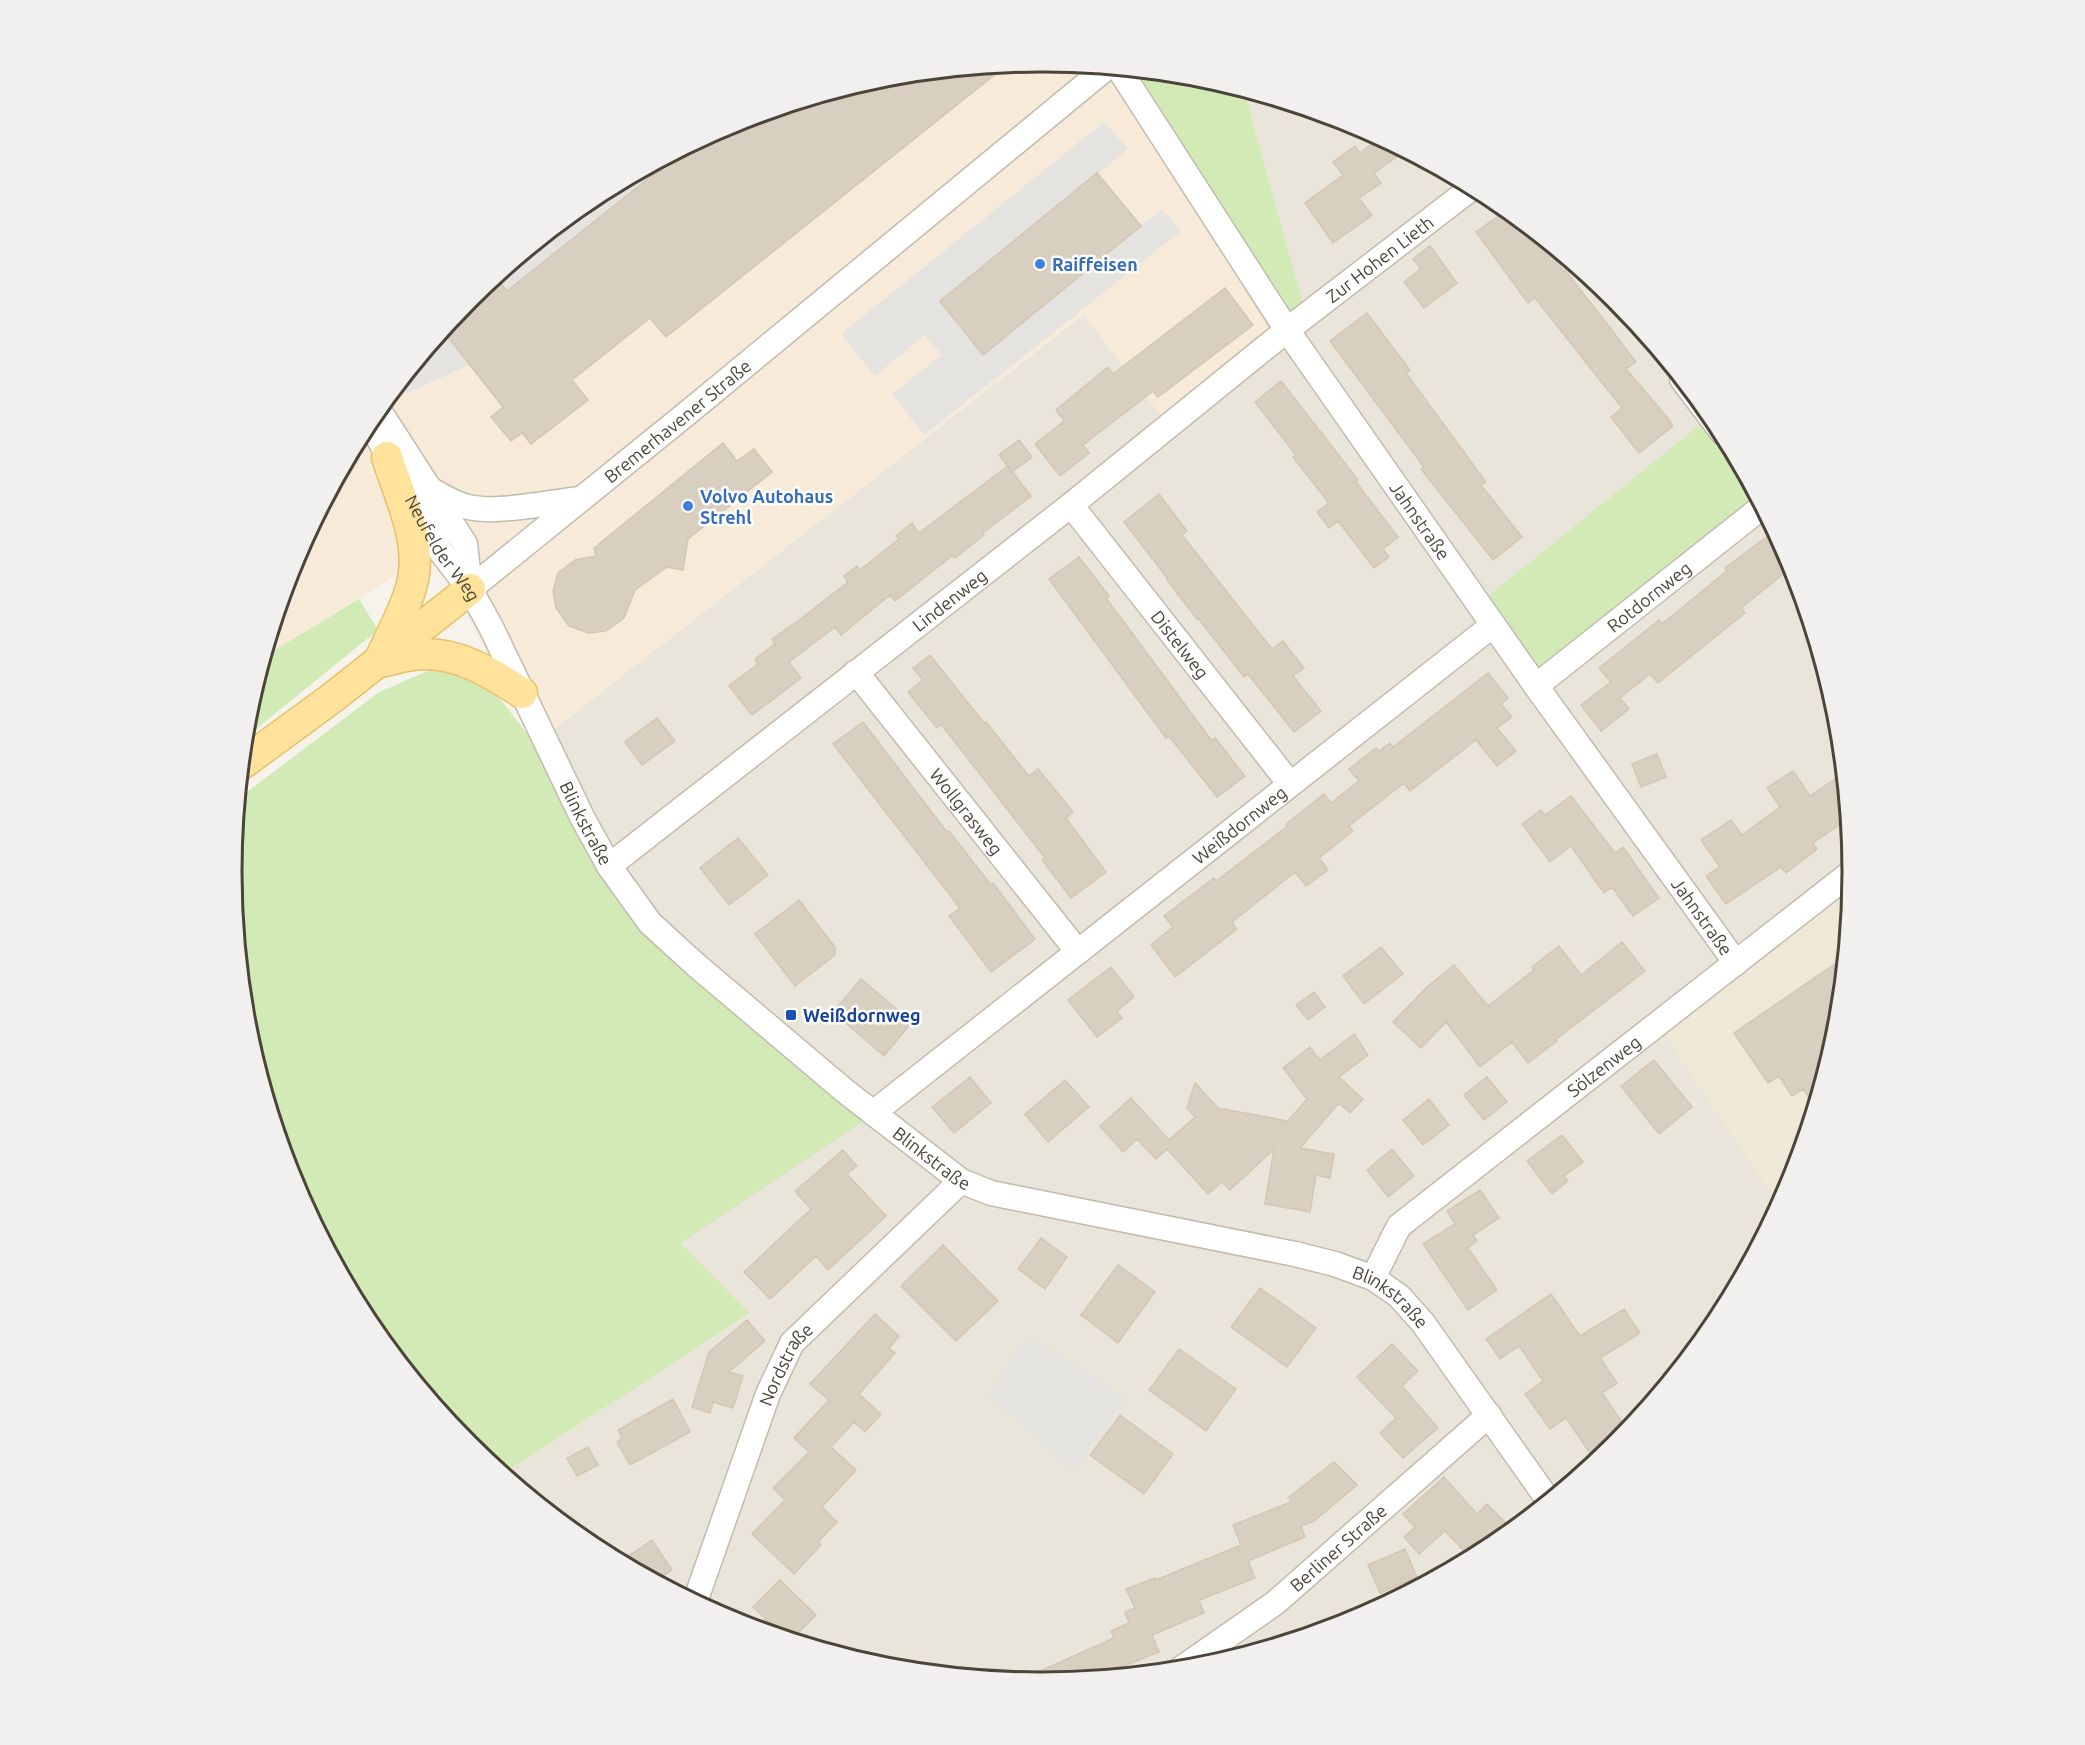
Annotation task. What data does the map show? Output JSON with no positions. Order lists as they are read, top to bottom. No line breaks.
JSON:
{"streets":{"main road":["Bremerhavener Straße"],"street":["Zur Hohen Lieth","Jahnstraße","Neufelder Weg","Rotdornweg","Lindenweg","Distelweg","Wollgrasweg","Blinkstraße","Weißdornweg","Sölzenweg","Nordstraße","Berliner Straße"]},"crossings":[["Zur Hohen Lieth","Jahnstraße"],["Zur Hohen Lieth","Lindenweg"],["Bremerhavener Straße","Neufelder Weg"],["Bremerhavener Straße","Blinkstraße"],["Jahnstraße","Rotdornweg"],["Jahnstraße","Lindenweg"],["Jahnstraße","Weißdornweg"],["Jahnstraße","Sölzenweg"],["Neufelder Weg","Blinkstraße"],["Lindenweg","Distelweg"],["Lindenweg","Wollgrasweg"],["Lindenweg","Blinkstraße"],["Distelweg","Weißdornweg"],["Wollgrasweg","Weißdornweg"],["Blinkstraße","Weißdornweg"],["Blinkstraße","Sölzenweg"],["Blinkstraße","Nordstraße"],["Blinkstraße","Berliner Straße"]],"places":{"other":["Raiffeisen","Volvo Autohaus Strehl"],"transit":["Weißdornweg"]}}
